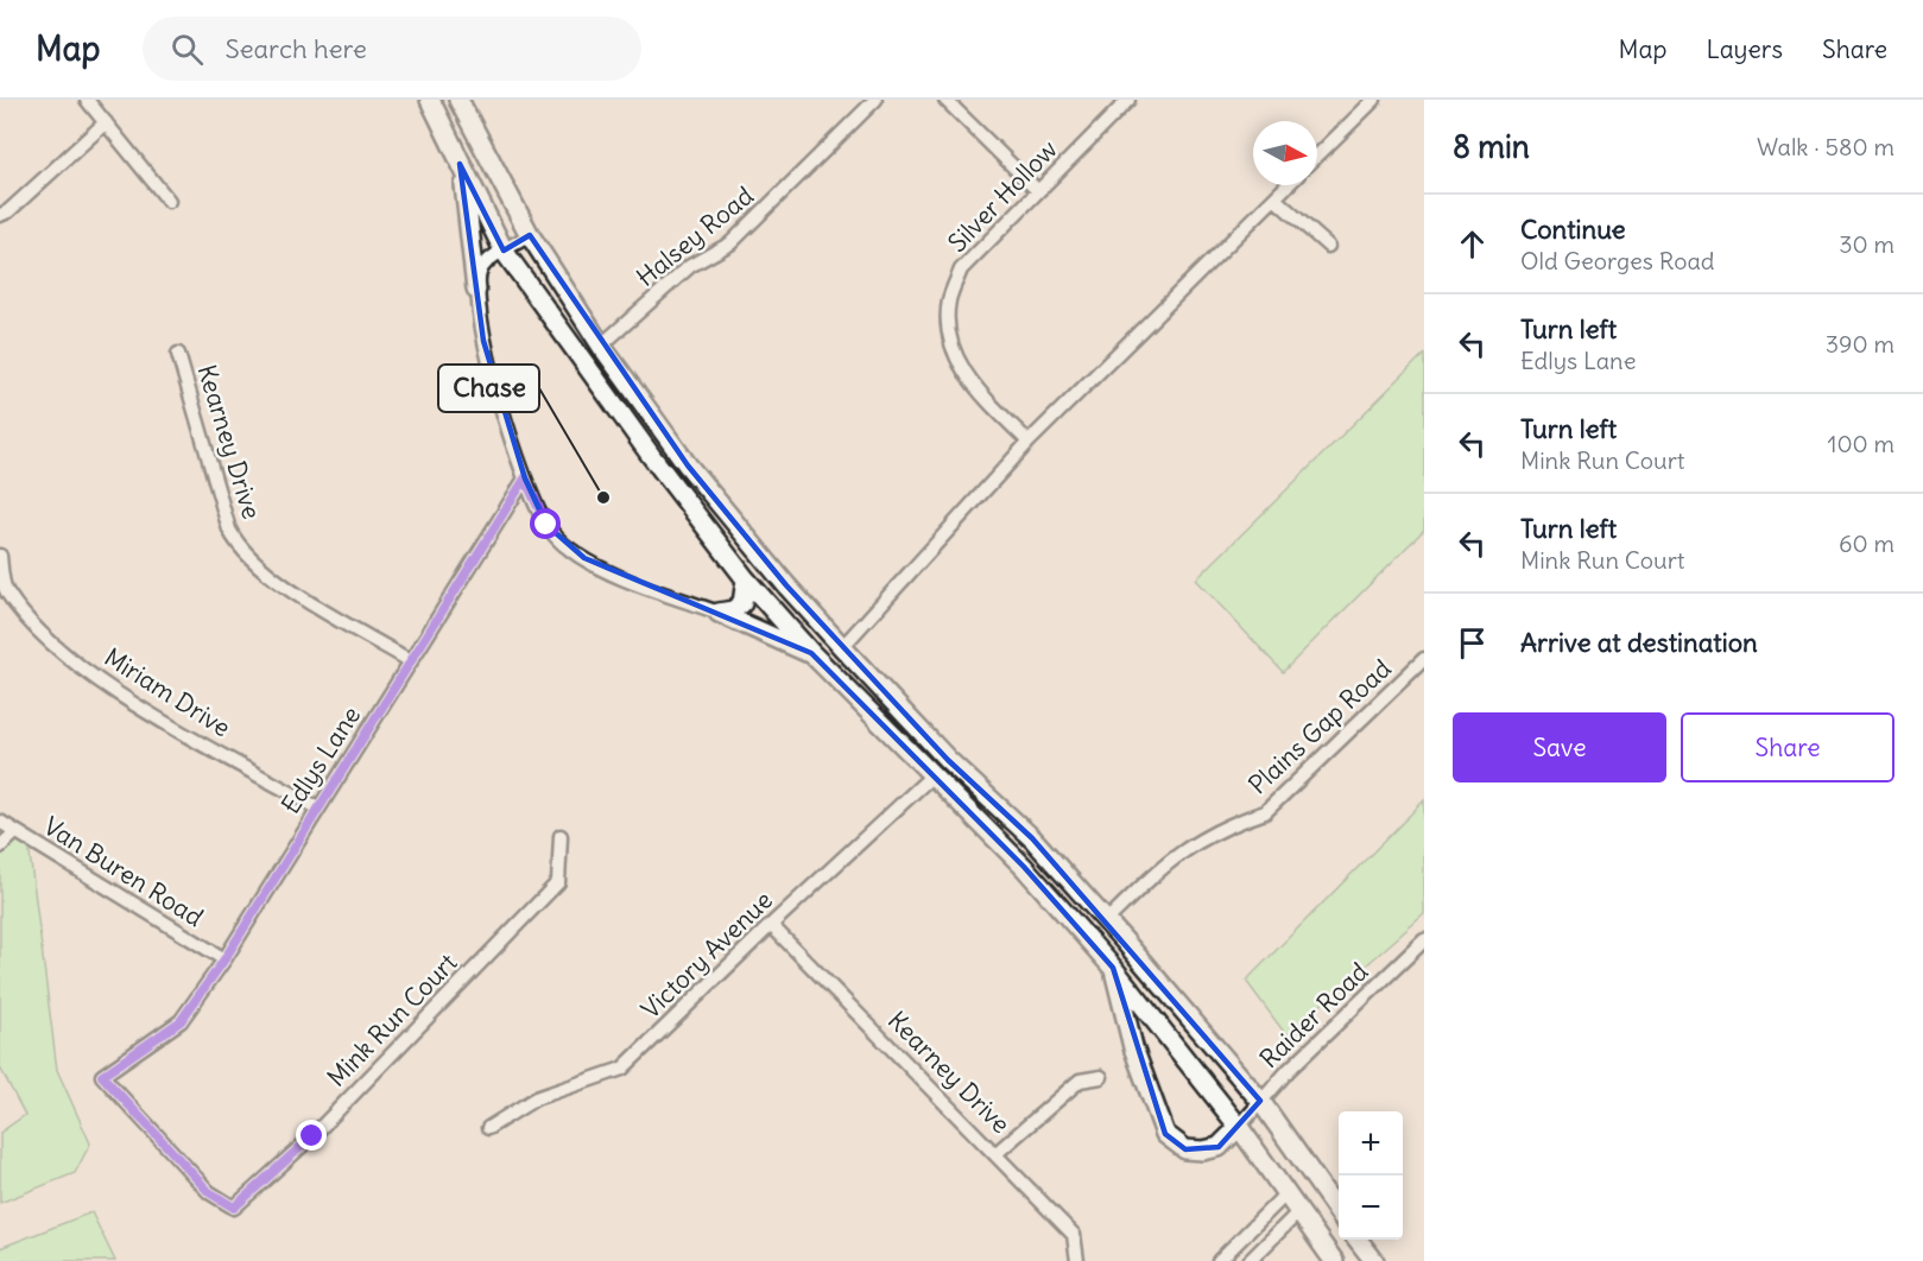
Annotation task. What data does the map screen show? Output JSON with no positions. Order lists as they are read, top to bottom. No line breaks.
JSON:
{"streets":{"street":["Silver Hollow","Halsey Road","Kearney Drive","Miriam Drive","Plains Gap Road","Edlys Lane","Van Buren Road","Victory Avenue","Raider Road","Mink Run Court"]},"crossings":[["Kearney Drive","Edlys Lane"],["Kearney Drive","Victory Avenue"],["Miriam Drive","Edlys Lane"],["Edlys Lane","Van Buren Road"],["Edlys Lane","Mink Run Court"]],"places":["Chase"],"north":"right","page":{"header":"Map","search":"Search here","nav":["Map","Layers","Share"],"heading":["8 min","Walk · 580 m"],"list":[["Continue","Old Georges Road","30 m"],["Turn left","Edlys Lane","390 m"],["Turn left","Mink Run Court","100 m"],["Turn left","Mink Run Court","60 m"],"Arrive at destination"],"buttons":["Save","Share"],"map_buttons":["+","−"]}}
